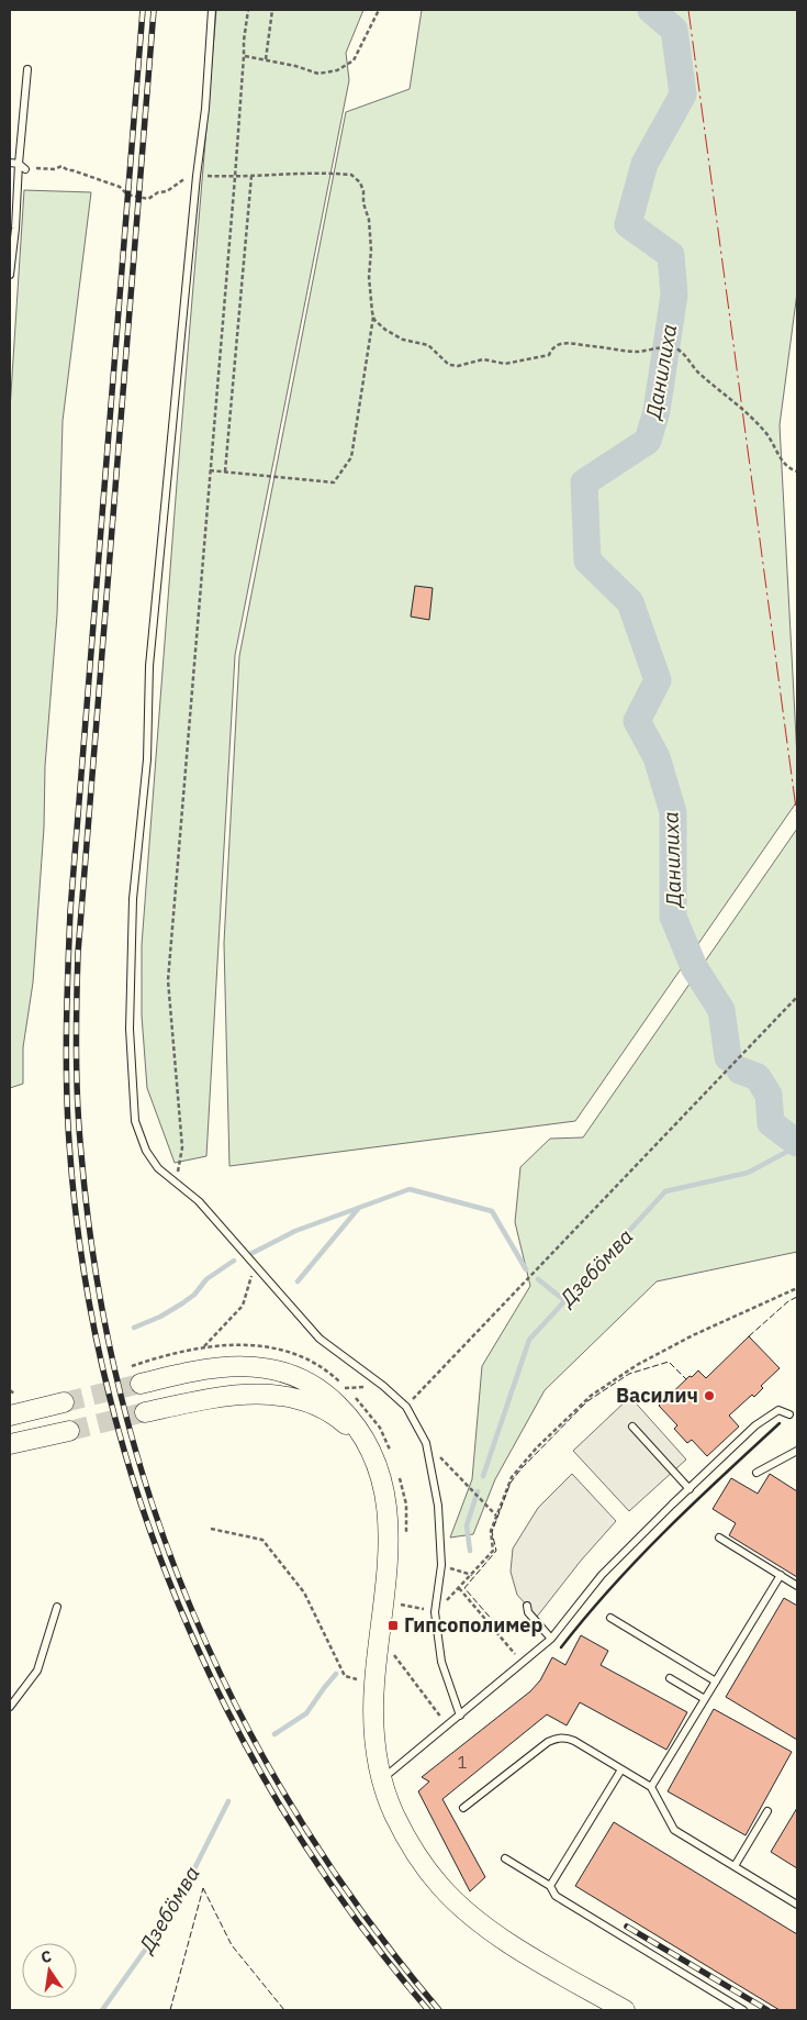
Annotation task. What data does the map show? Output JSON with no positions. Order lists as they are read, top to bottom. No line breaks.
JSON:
{"water":["Данилиха","Дзебӧмва"],"places":{"other":["Василич"],"transit":["Гипсополимер"]},"house_numbers":["1"],"north":"top"}
